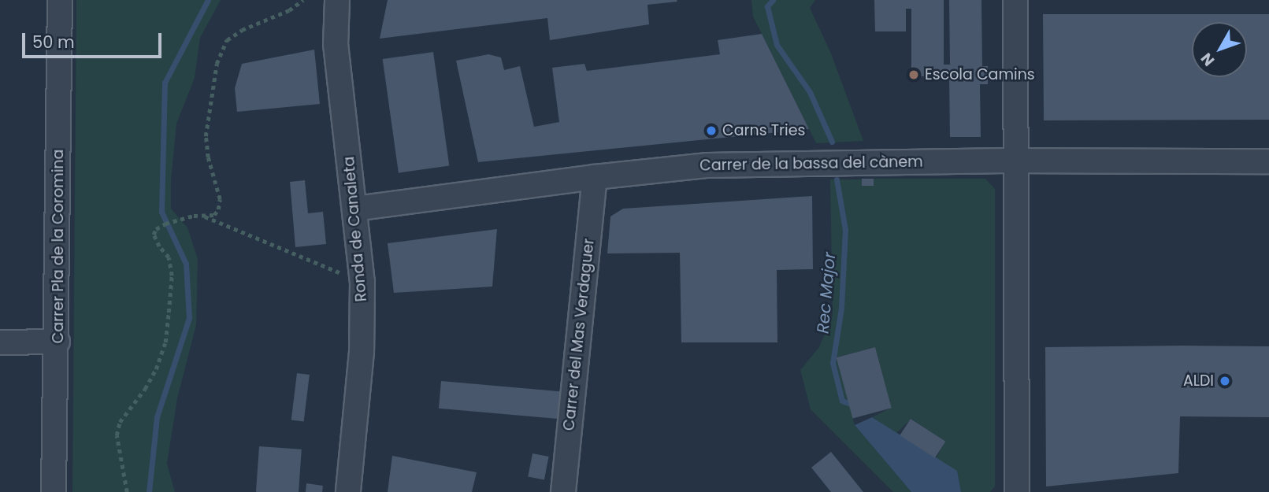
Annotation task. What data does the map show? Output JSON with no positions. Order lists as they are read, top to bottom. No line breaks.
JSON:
{"streets":{"street":["Carrer de la bassa del cànem","Ronda de Canaleta","Carrer Pla de la Coromina","Carrer del Mas Verdaguer"]},"crossings":[["Carrer de la bassa del cànem","Ronda de Canaleta"],["Carrer de la bassa del cànem","Carrer del Mas Verdaguer"]],"water":["Rec Major"],"places":["Escola Camins","Carns Tries","ALDI"],"scale_bar":"50 m","north":"bottom left"}
